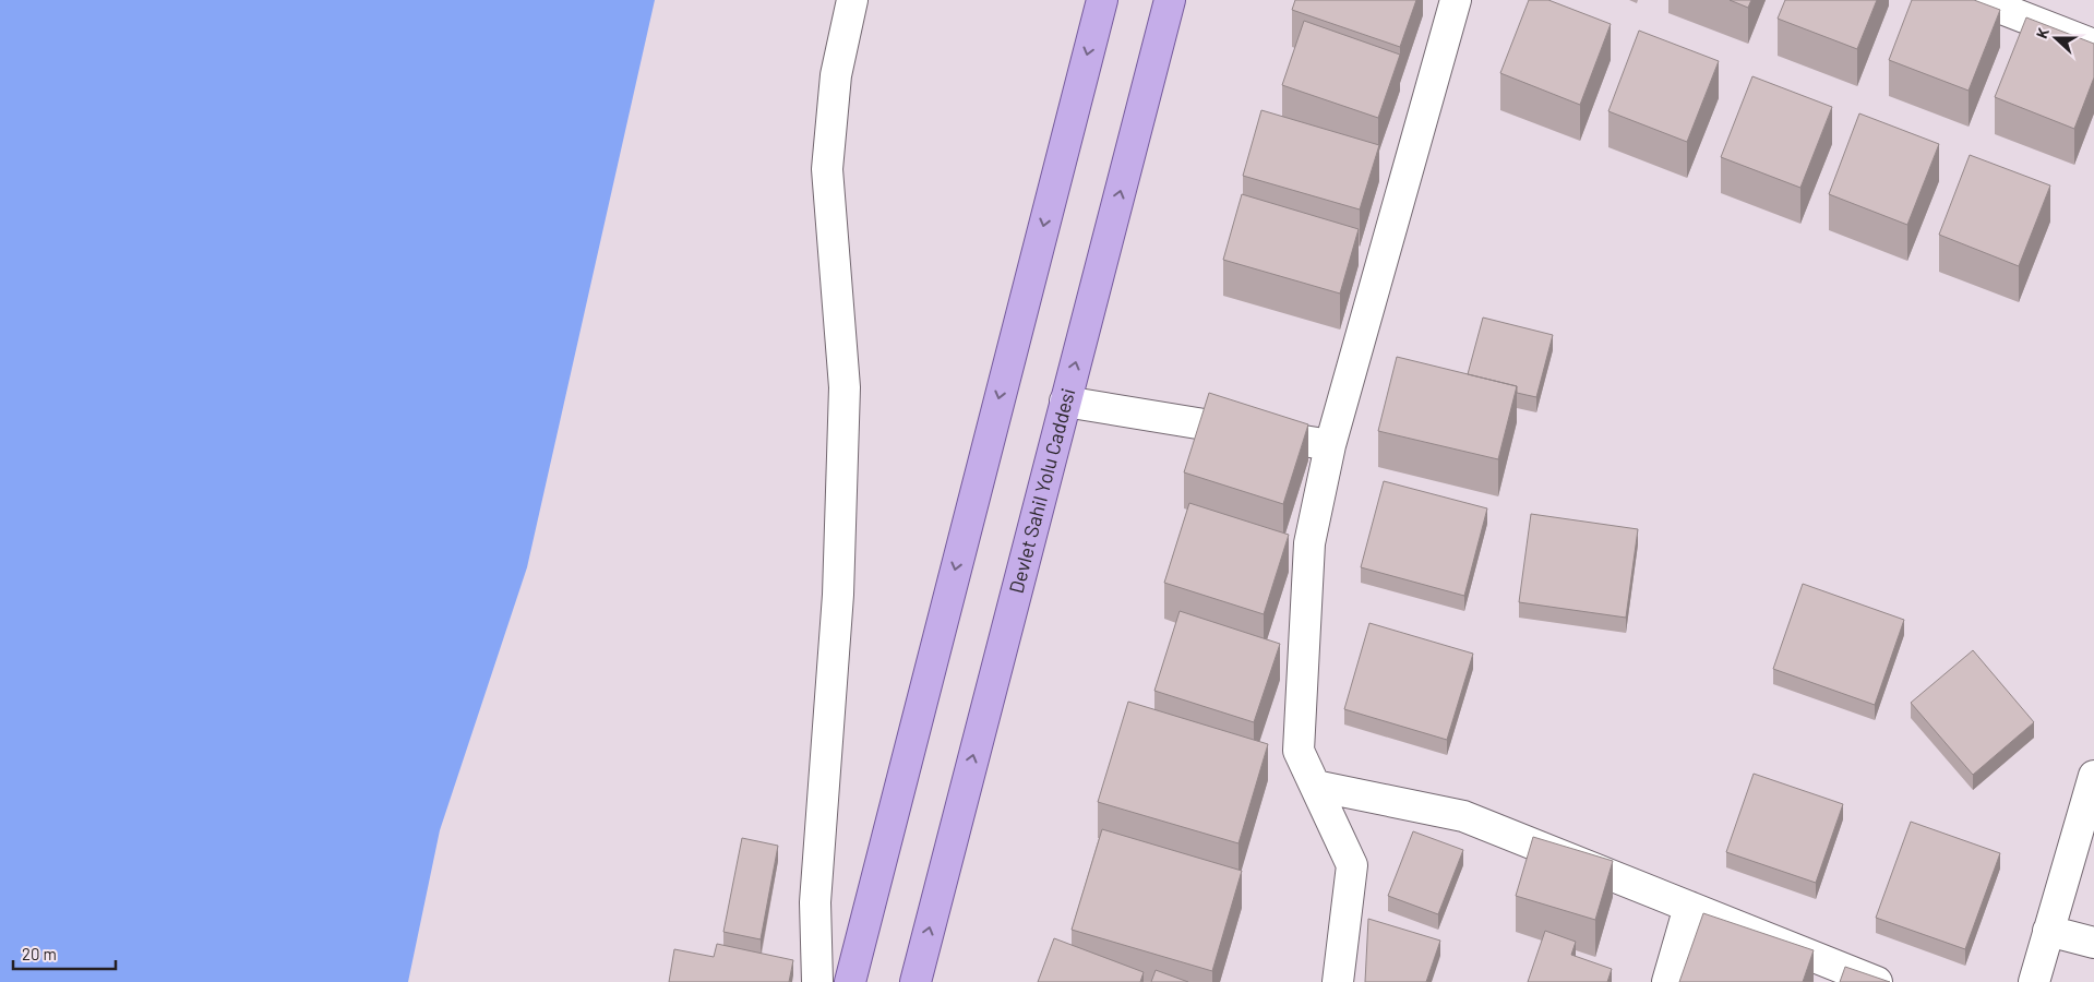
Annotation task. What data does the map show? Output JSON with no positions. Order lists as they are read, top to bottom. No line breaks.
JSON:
{"streets":{"main road":["Devlet Sahil Yolu Caddesi"]},"scale_bar":"20 m","north":"left"}
